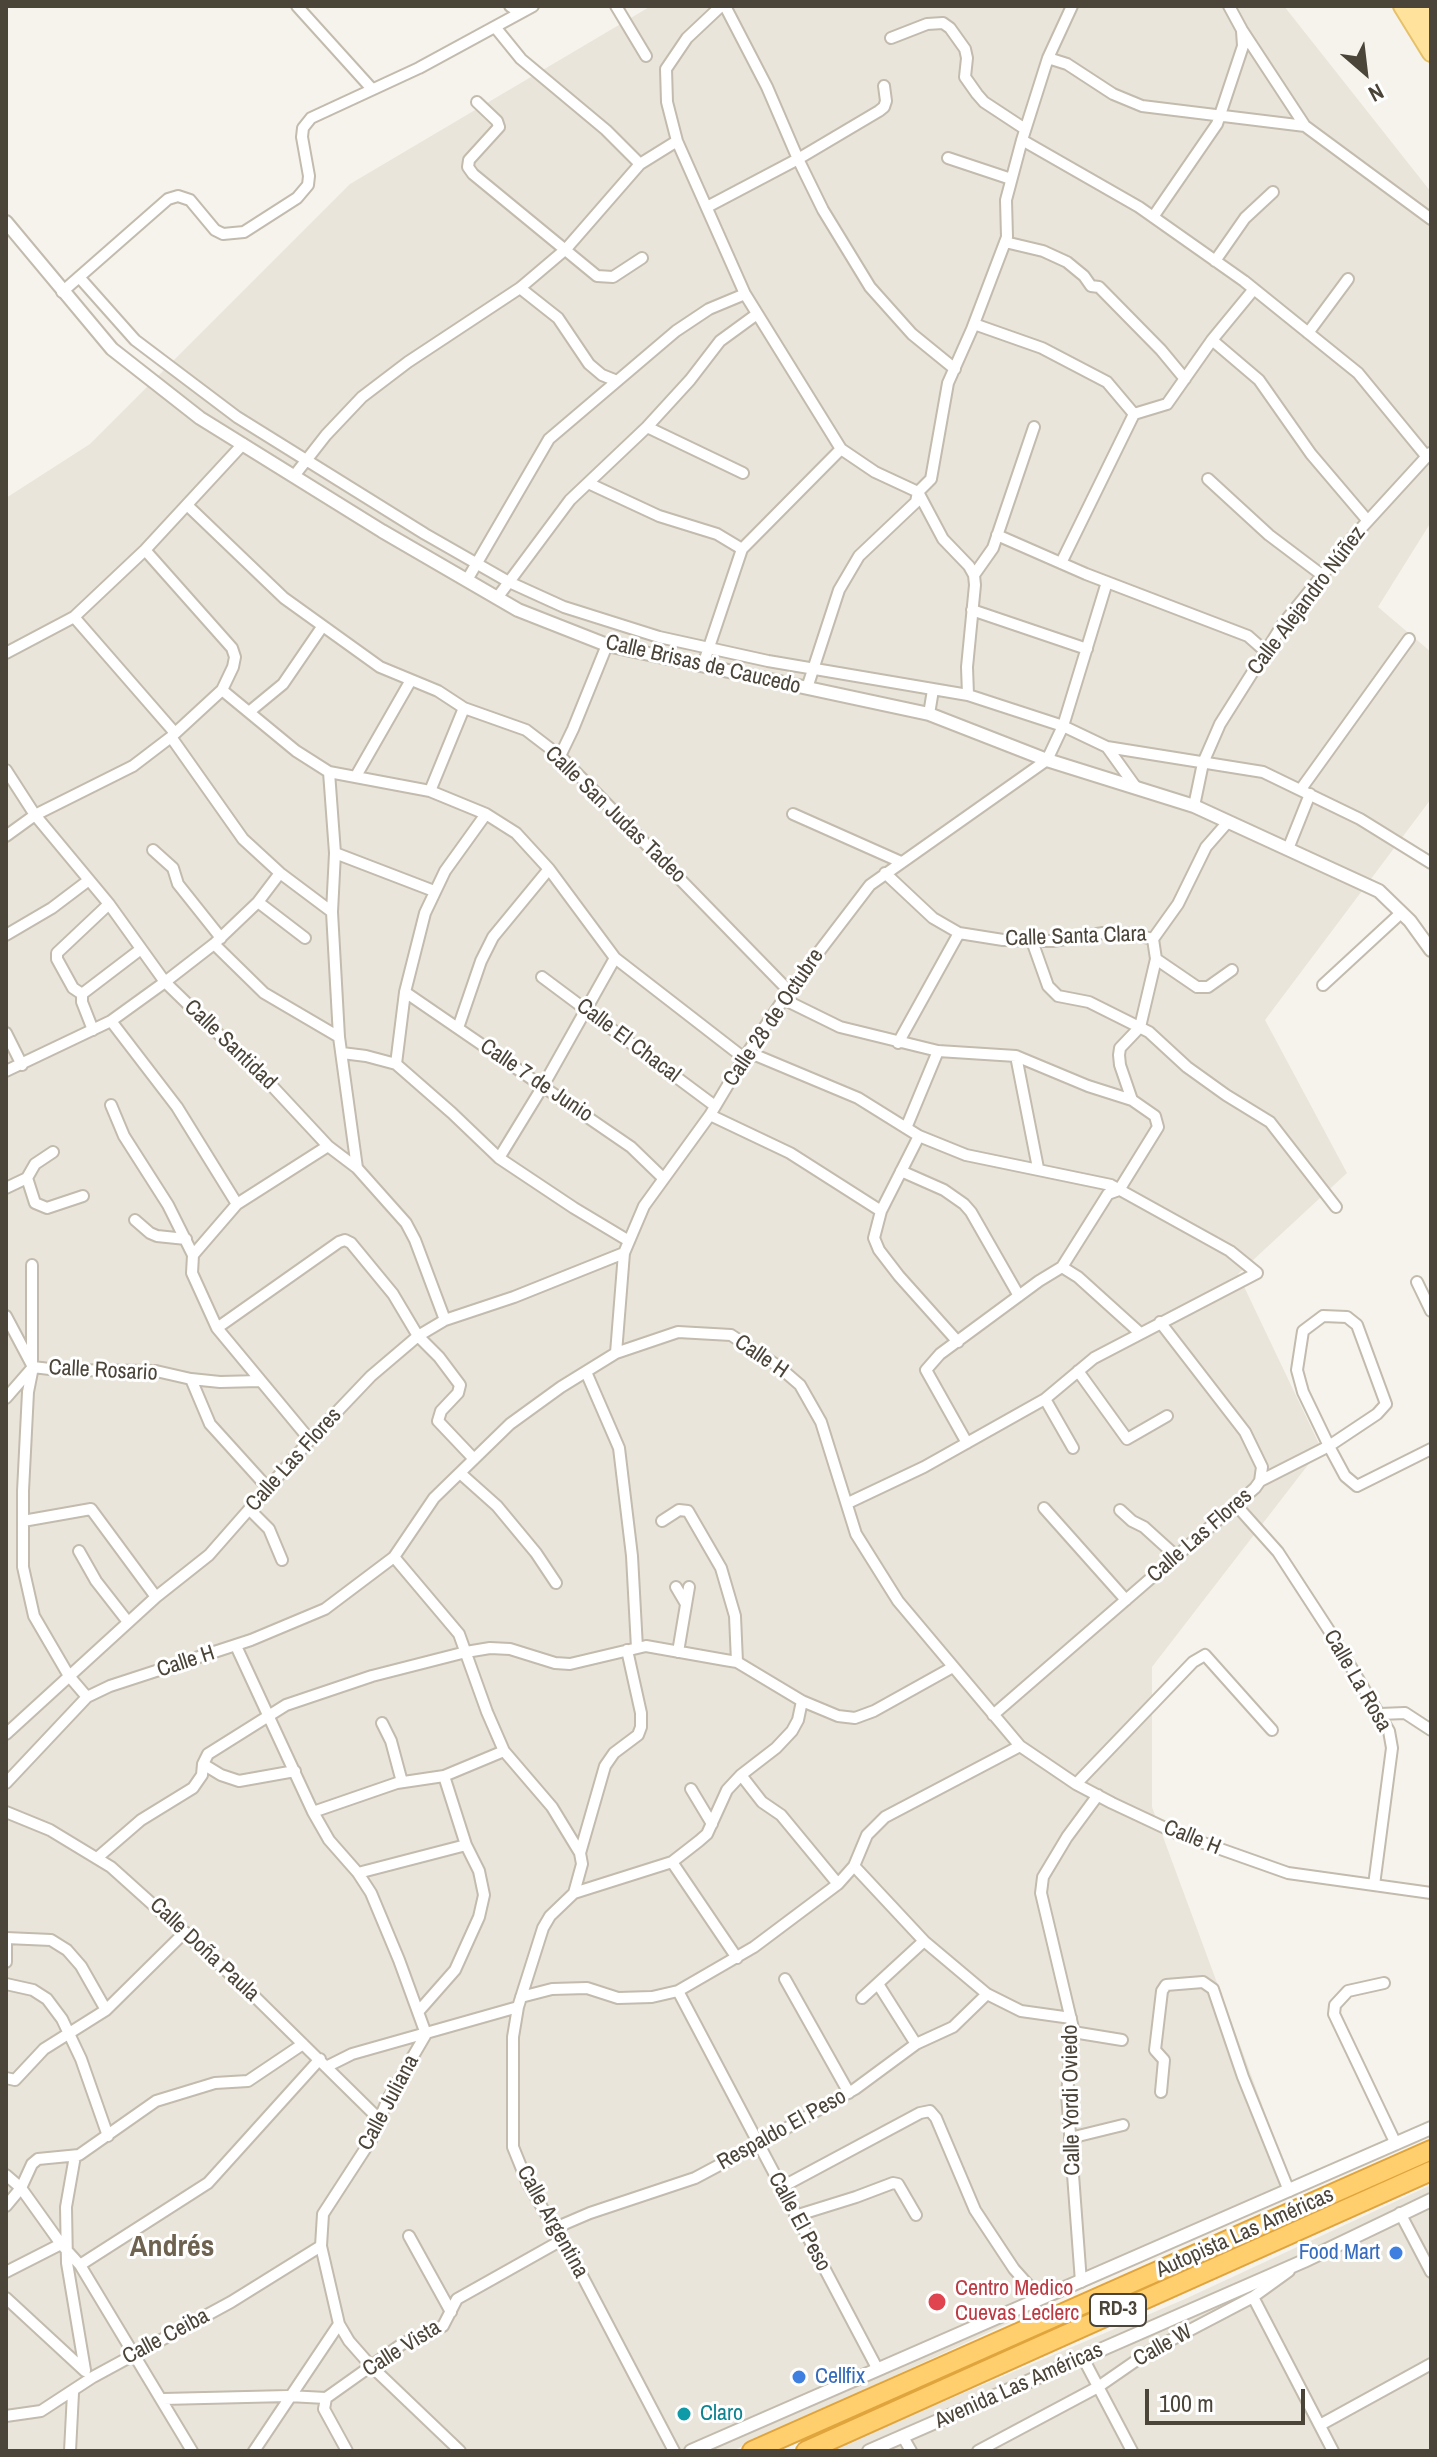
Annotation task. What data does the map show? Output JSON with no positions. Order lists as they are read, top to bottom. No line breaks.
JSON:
{"streets":{"highway":["Autopista Las Américas","RD-3"],"street":["Calle Alejandro Núñez","Calle Brisas de Caucedo","Calle San Judas Tadeo","Calle Santa Clara","Calle 28 de Octubre","Calle El Chacal","Calle Santidad","Calle 7 de Junio","Calle H","Calle Rosario","Calle Las Flores","Calle La Rosa","Calle Doña Paula","Calle Yordi Oviedo","Calle Juliana","Respaldo El Peso","Calle Argentina","Calle El Peso","Calle Ceiba","Calle W","Calle Vista","Avenida Las Américas"]},"crossings":[["Calle Alejandro Núñez","Calle Brisas de Caucedo"],["Calle Brisas de Caucedo","Calle Santa Clara"],["Calle Brisas de Caucedo","Calle 28 de Octubre"],["Calle San Judas Tadeo","Calle 28 de Octubre"],["Calle Santa Clara","Calle 28 de Octubre"],["Calle 28 de Octubre","Calle El Chacal"],["Calle 28 de Octubre","Calle 7 de Junio"],["Calle 28 de Octubre","Calle H"],["Calle 28 de Octubre","Calle Las Flores"],["Calle Santidad","Calle Las Flores"],["Calle H","Calle Las Flores"],["Calle H","Calle La Rosa"],["Calle H","Calle Yordi Oviedo"],["Calle H","Calle Juliana"],["Calle Las Flores","Calle La Rosa"],["Calle Doña Paula","Calle Juliana"],["Calle Juliana","Calle Ceiba"],["Calle Juliana","Calle Vista"],["Respaldo El Peso","Calle Argentina"],["Respaldo El Peso","Calle El Peso"],["Calle Argentina","Calle Vista"],["Calle W","Avenida Las Américas"]],"districts":["Andrés"],"places":["Food Mart","Centro Medico Cuevas Leclerc","Cellfix","Claro"],"scale_bar":"100 m","north":"bottom right"}
